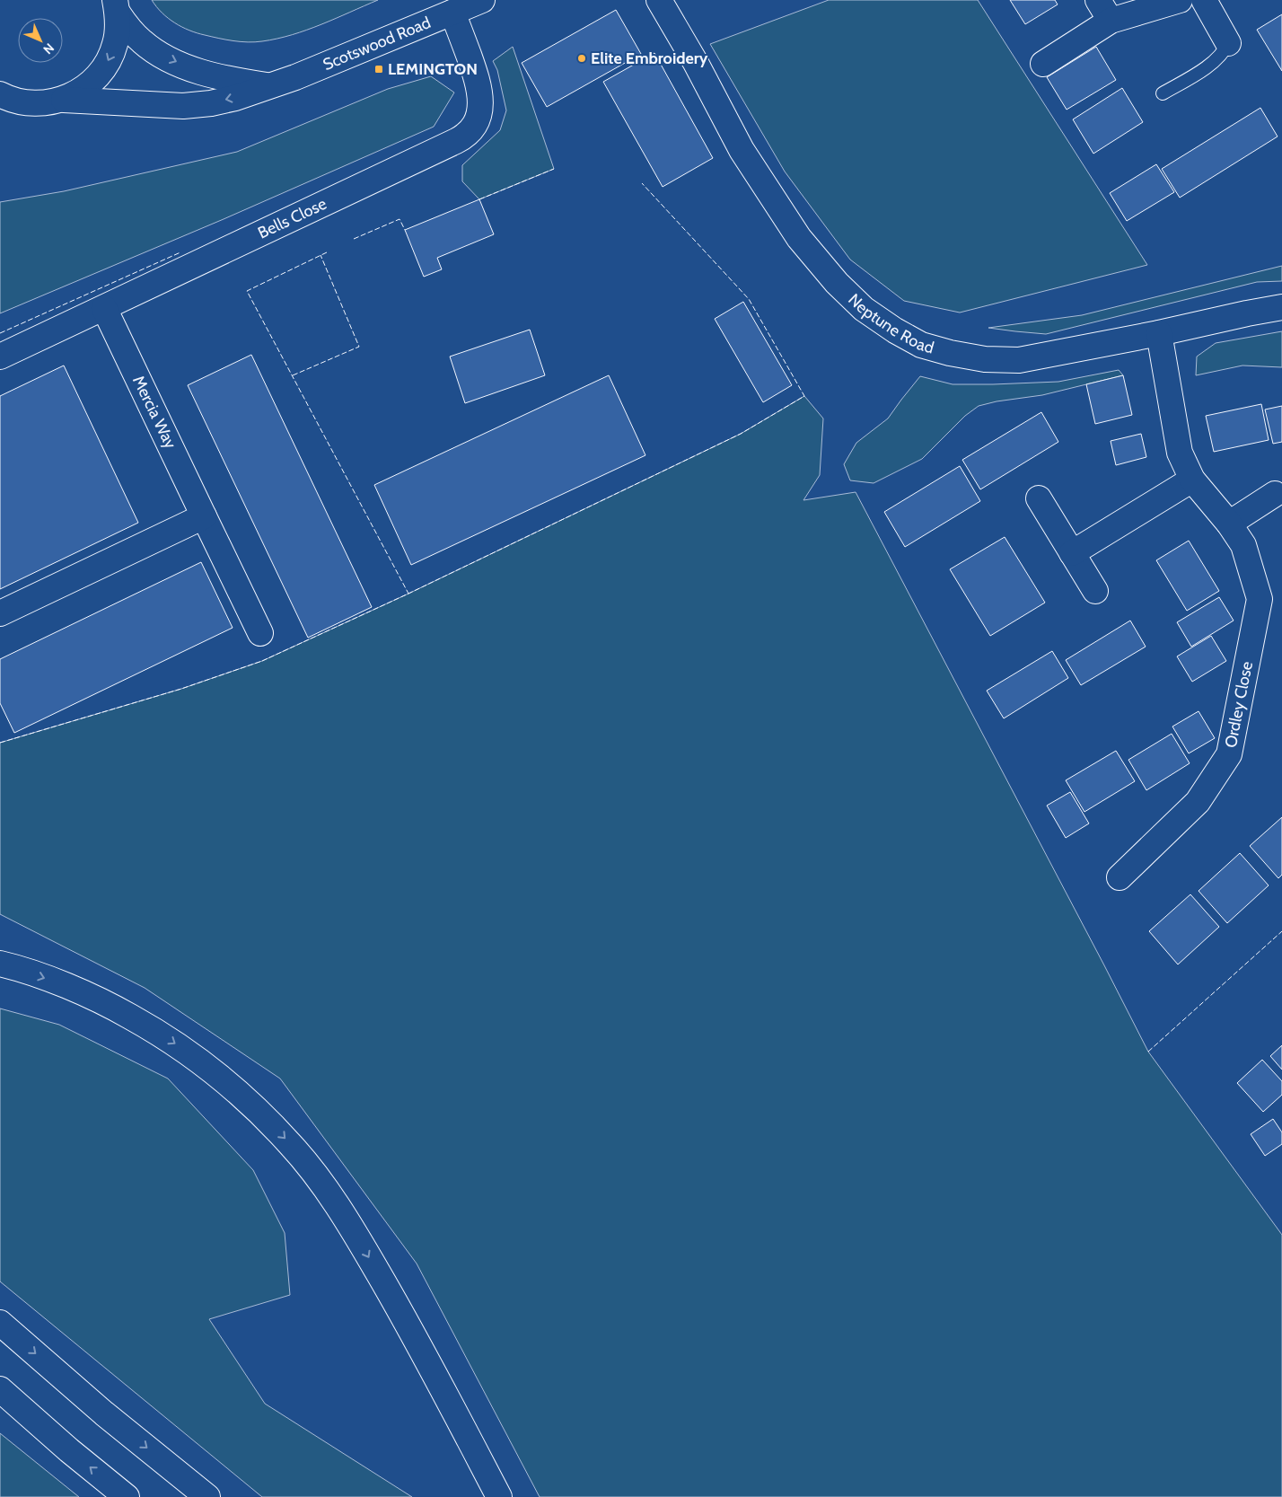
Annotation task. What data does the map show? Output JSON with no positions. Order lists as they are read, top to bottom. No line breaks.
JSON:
{"streets":{"main road":["Scotswood Road","Bells Close","Neptune Road","Mercia Way","Ordley Close"]},"crossings":[["Scotswood Road","Bells Close"],["Bells Close","Mercia Way"],["Neptune Road","Ordley Close"]],"one_way":["Scotswood Road"],"places":{"other":["Elite Embroidery"],"transit":["LEMINGTON"]},"north":"bottom right"}
